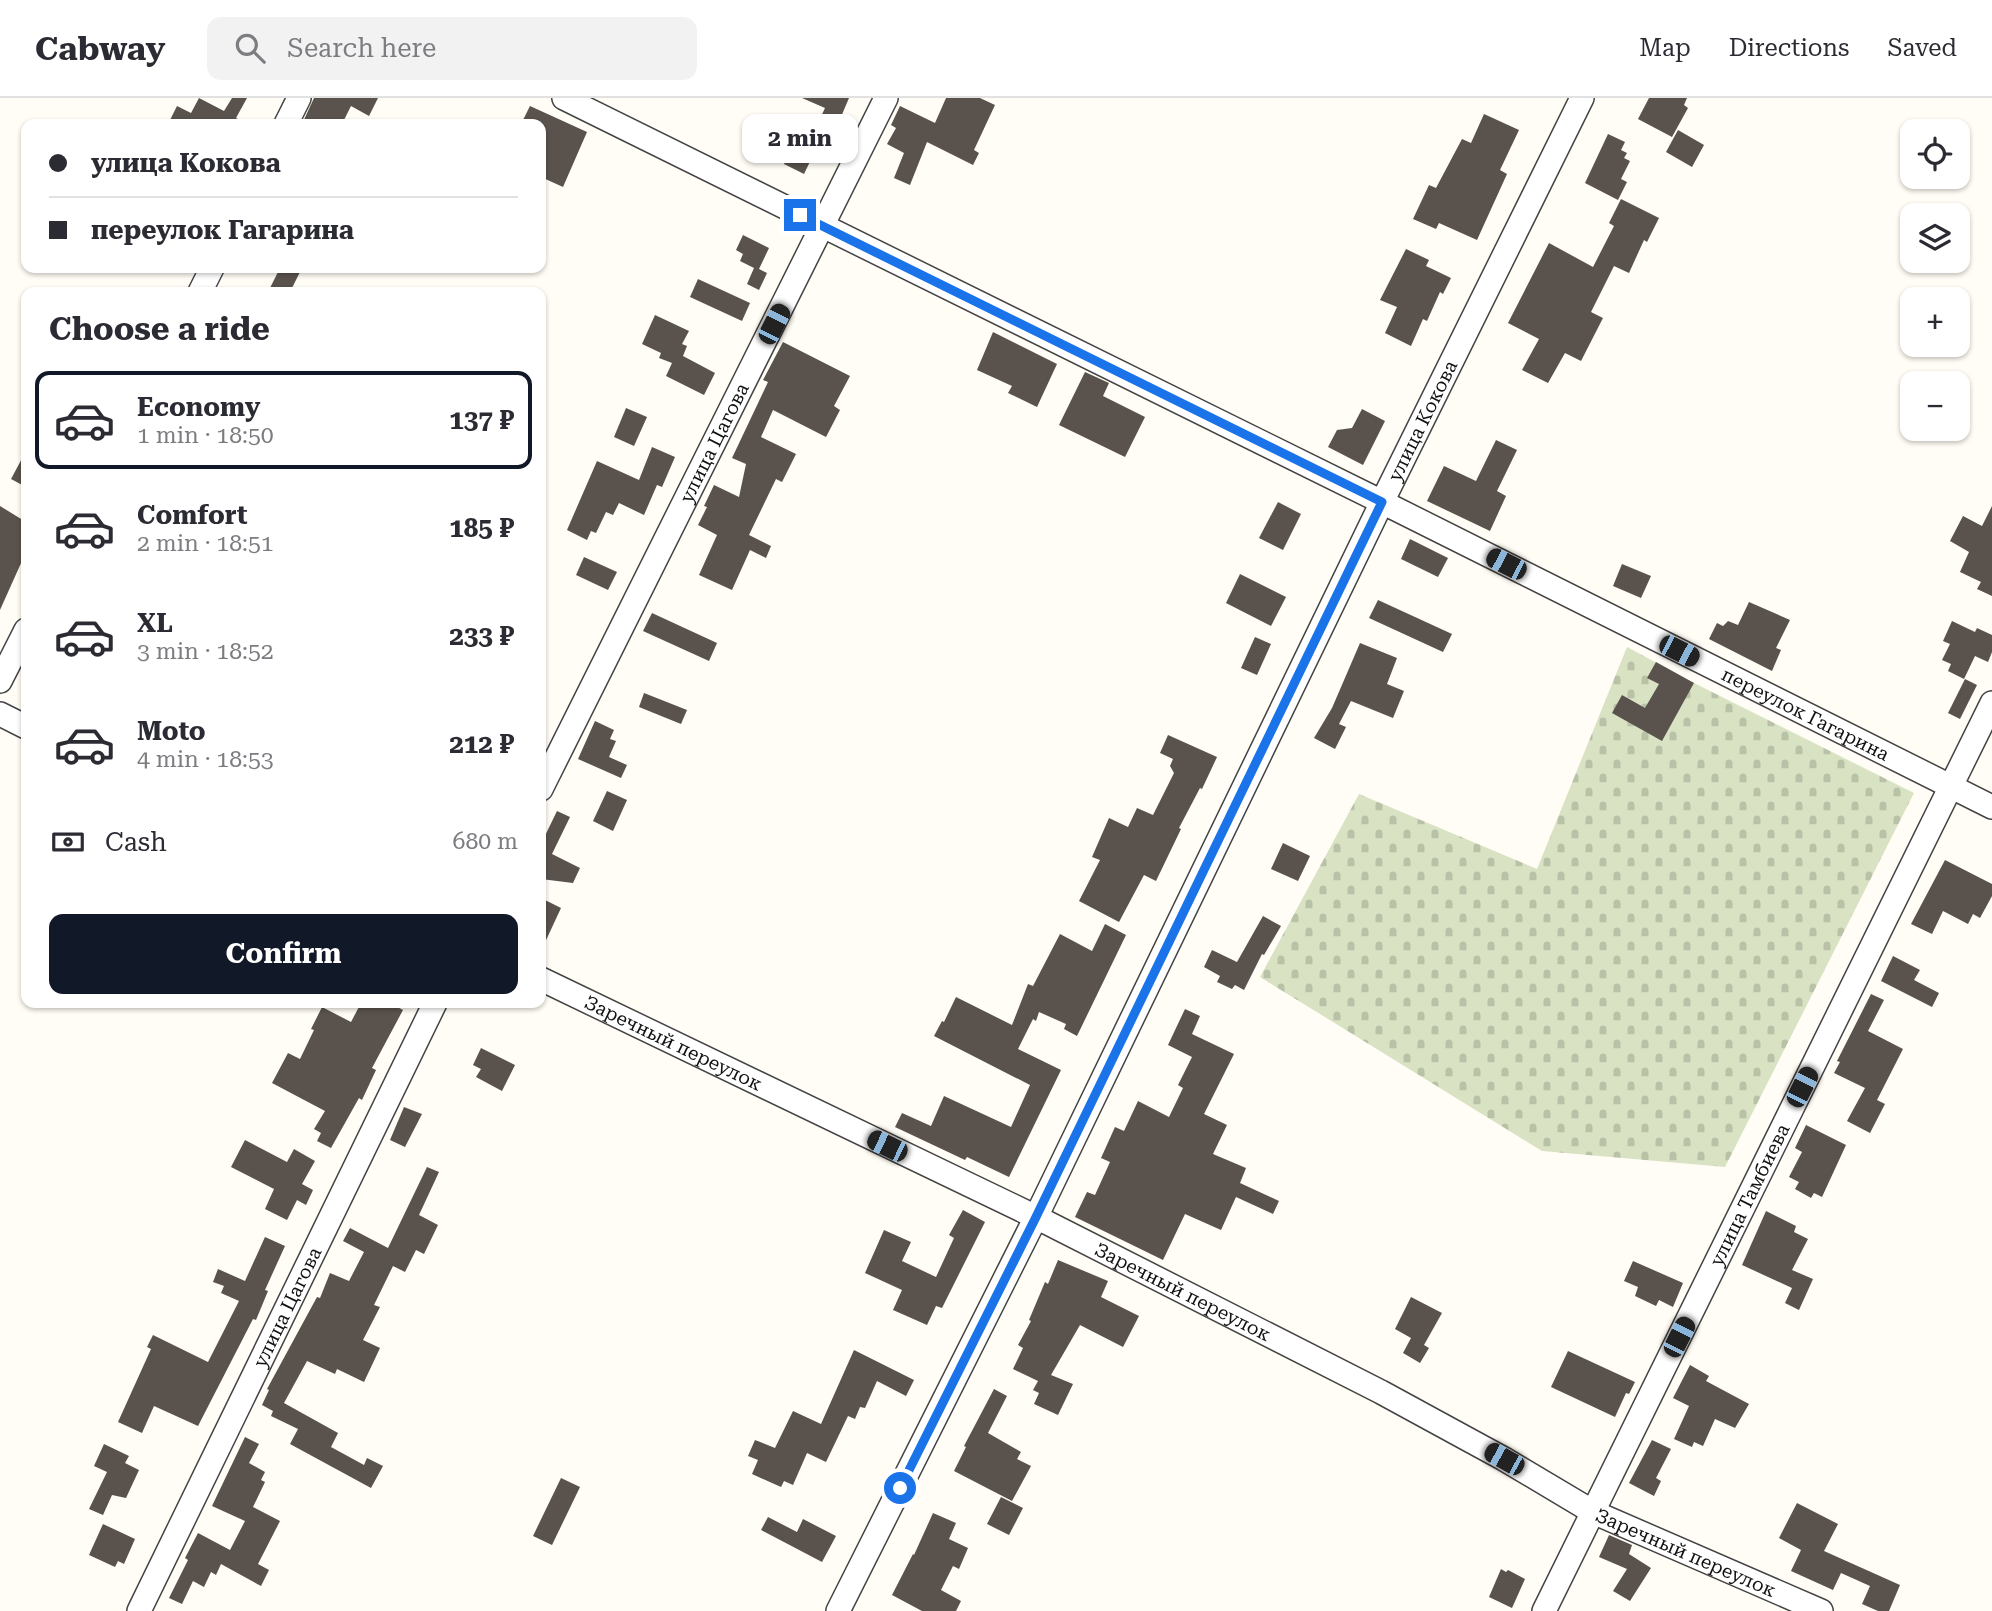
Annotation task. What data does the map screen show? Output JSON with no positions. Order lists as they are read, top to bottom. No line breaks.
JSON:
{"streets":{"street":["улица Кокова","улица Цагова","переулок Гагарина","Заречный переулок","улица Тамбиева"]},"crossings":[["улица Кокова","переулок Гагарина"],["улица Кокова","Заречный переулок"],["улица Цагова","переулок Гагарина"],["переулок Гагарина","улица Тамбиева"],["Заречный переулок","улица Тамбиева"]],"page":{"header":"Cabway","search":"Search here","nav":["Map","Directions","Saved"],"bubble":"2 min","map_buttons":["+","−"],"banner":["улица Кокова","переулок Гагарина"],"heading":"Choose a ride","list":[{"name":"Economy","note":"1 min · 18:50","value":"137 ₽"},{"name":"Comfort","note":"2 min · 18:51","value":"185 ₽"},{"name":"XL","note":"3 min · 18:52","value":"233 ₽"},{"name":"Moto","note":"4 min · 18:53","value":"212 ₽"}],"pay":["Cash","680 m"],"buttons":"Confirm"}}
